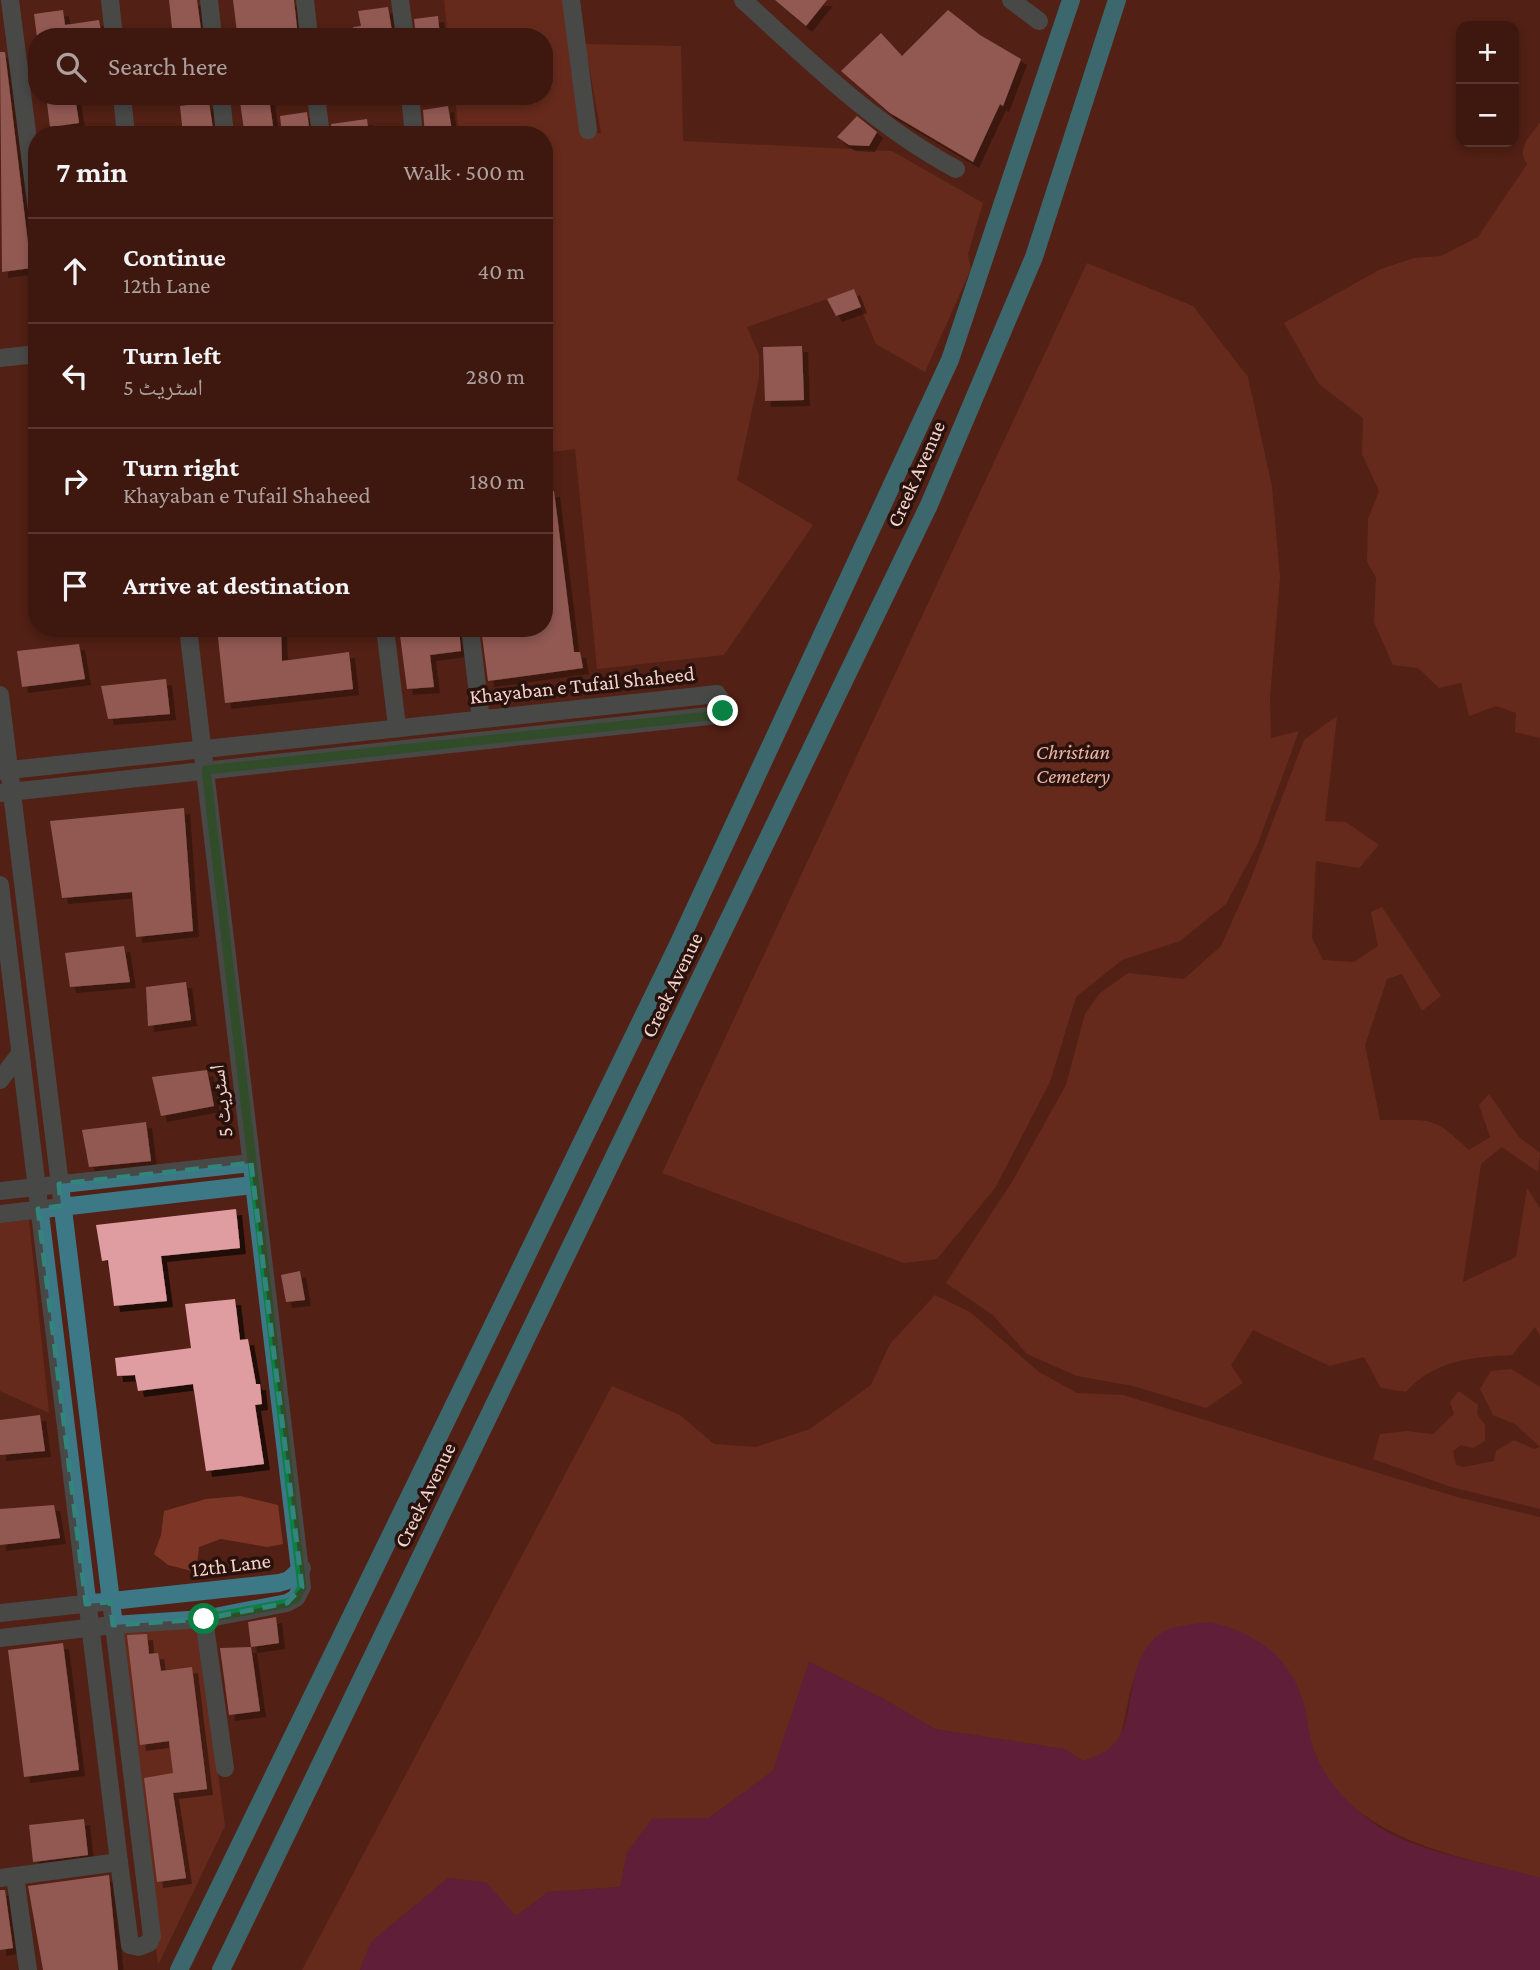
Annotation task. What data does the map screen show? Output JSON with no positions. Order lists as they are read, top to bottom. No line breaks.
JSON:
{"streets":{"main road":["Creek Avenue"],"street":["Khayaban e Tufail Shaheed","اسٹریٹ 5","12th Lane"]},"crossings":[["Khayaban e Tufail Shaheed","اسٹریٹ 5"],["اسٹریٹ 5","12th Lane"]],"parks":["Christian Cemetery"],"page":{"map_buttons":["+","−"],"search":"Search here","heading":["7 min","Walk · 500 m"],"list":[["Continue","12th Lane","40 m"],["Turn left","اسٹریٹ 5","280 m"],["Turn right","Khayaban e Tufail Shaheed","180 m"],"Arrive at destination"]}}
